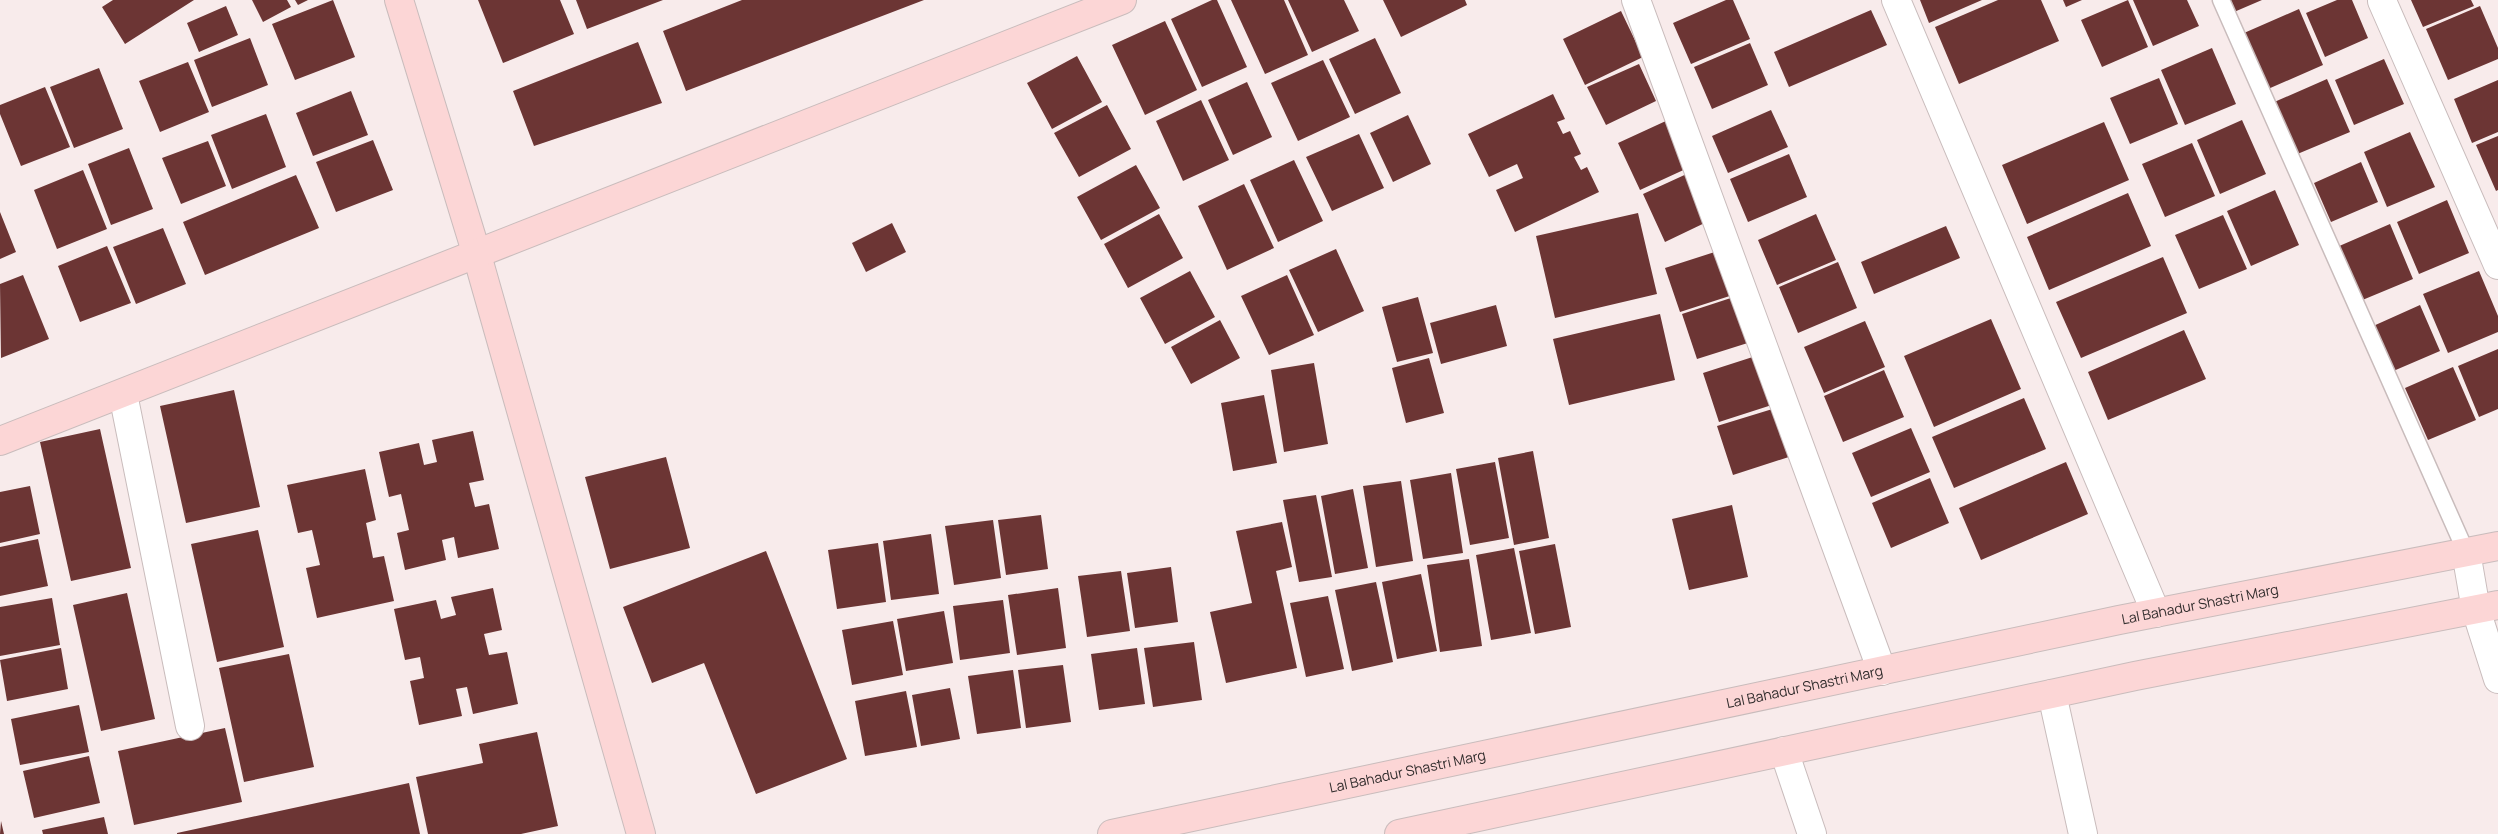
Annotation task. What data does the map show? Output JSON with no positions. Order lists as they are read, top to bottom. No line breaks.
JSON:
{"streets":{"main road":["Lal Bahadur Shastri Marg"]}}
